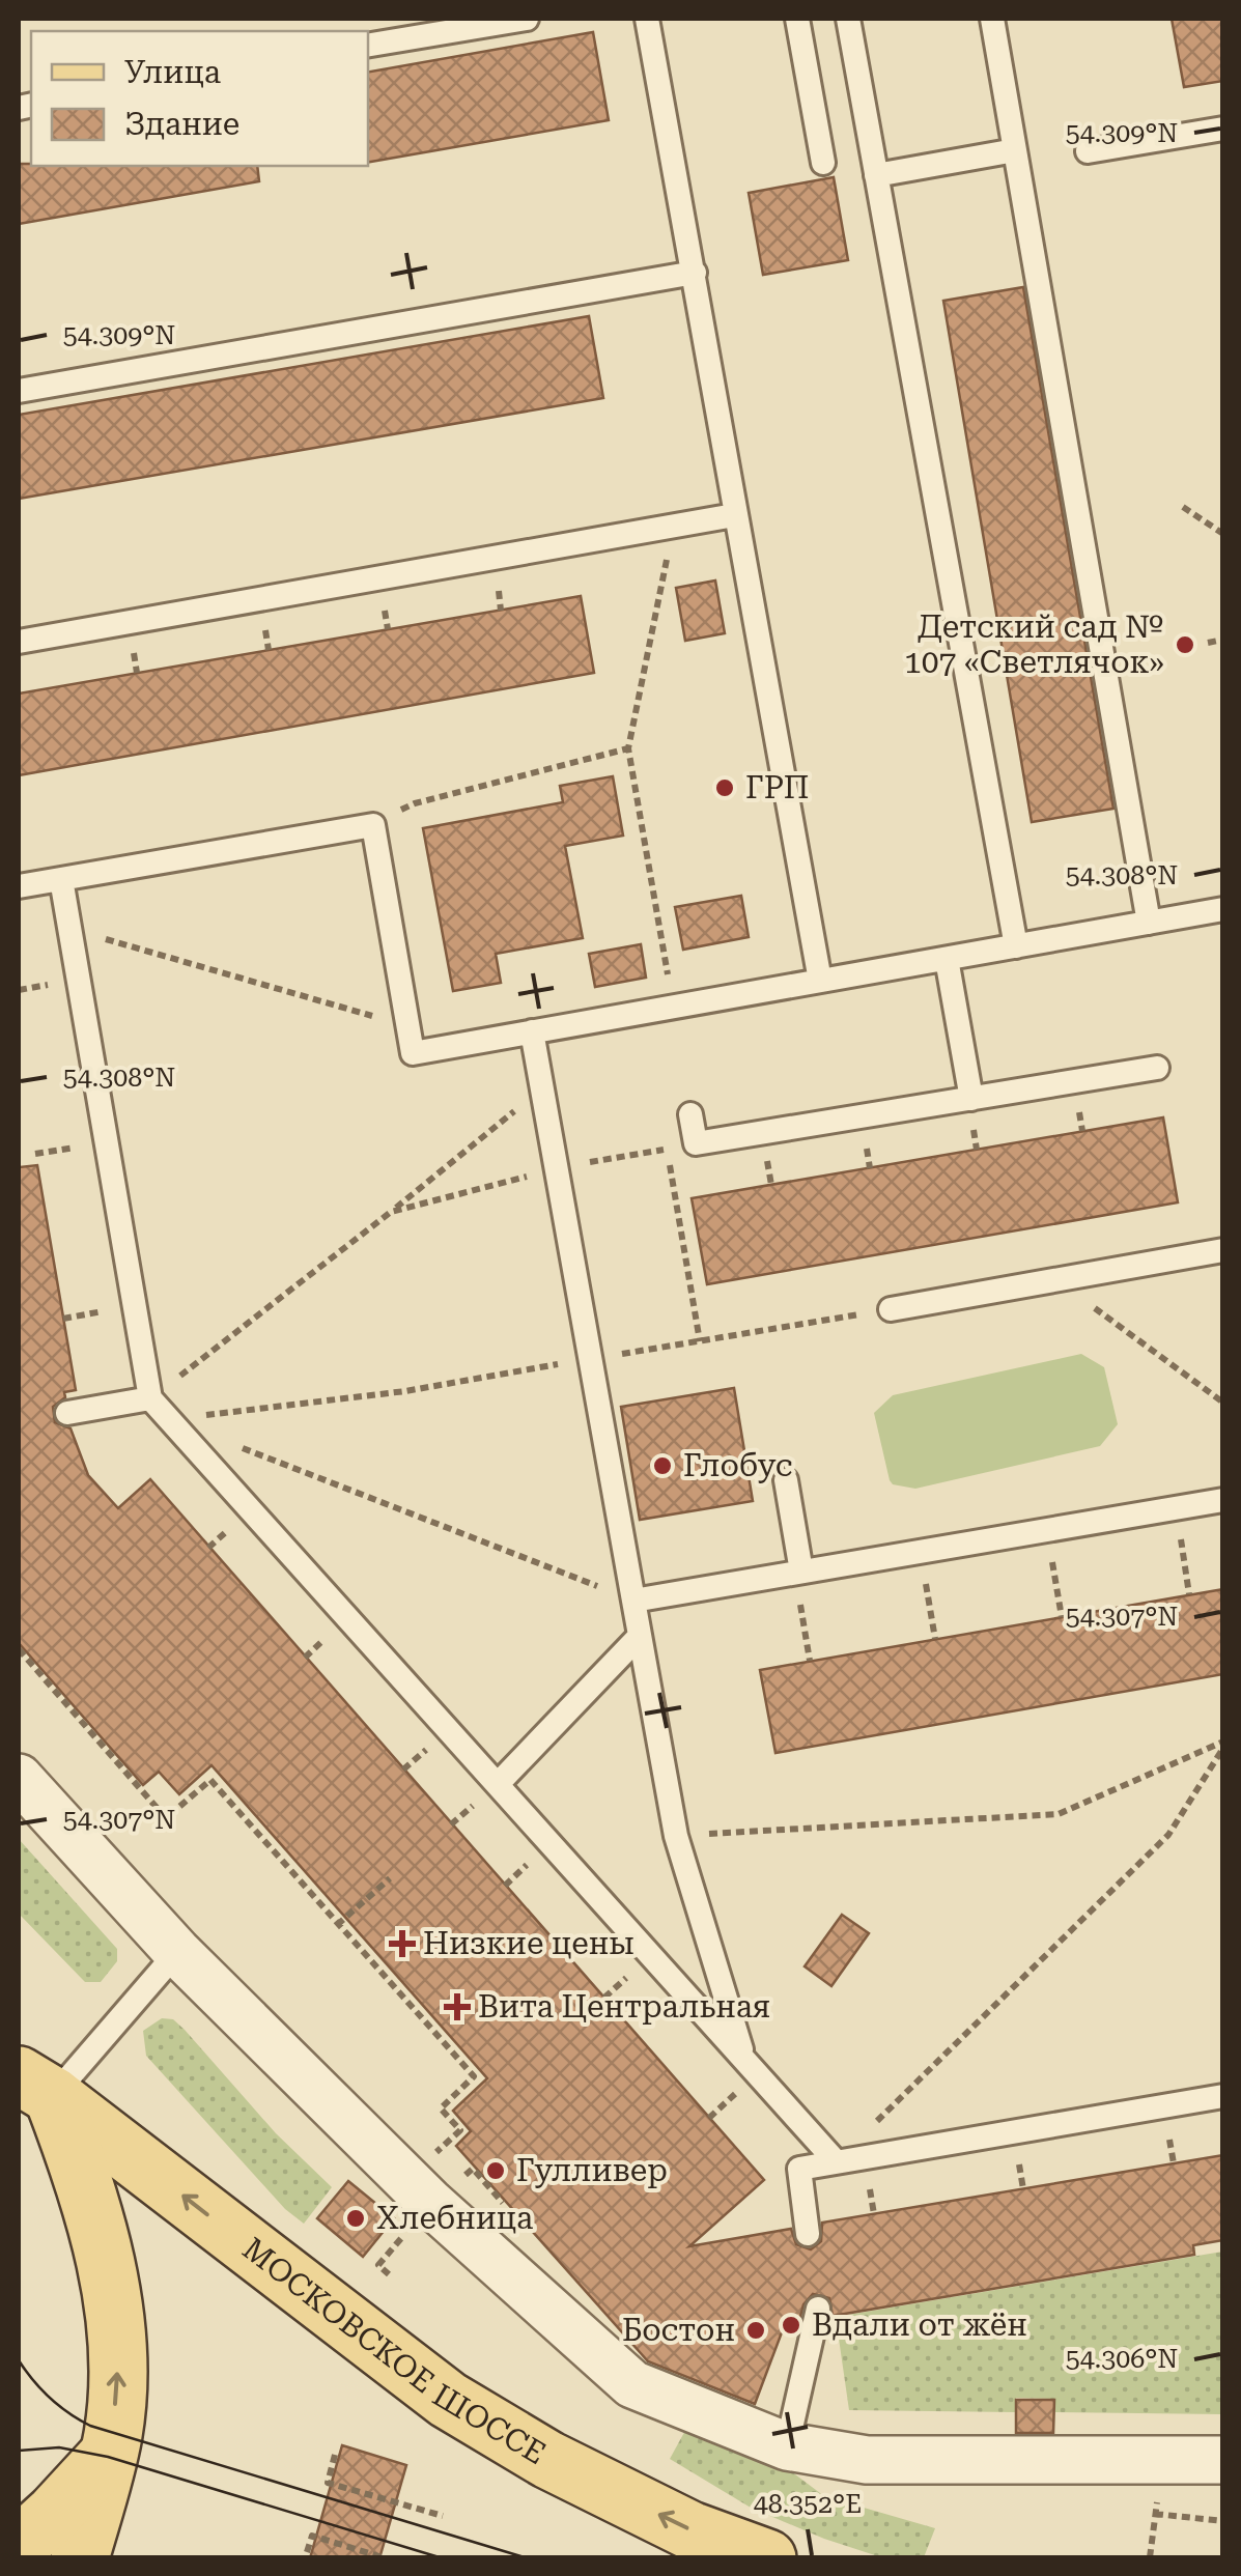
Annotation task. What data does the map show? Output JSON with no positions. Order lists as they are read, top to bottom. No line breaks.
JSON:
{"streets":{"main road":["МОСКОВСКОЕ ШОССЕ"]},"one_way":["МОСКОВСКОЕ ШОССЕ"],"places":{"other":["Детский сад № 107 «Светлячок»","ГРП","Глобус","Гулливер","Хлебница","Вдали от жён","Бостон"],"health":["Низкие цены","Вита Центральная"]},"legend":["Улица","Здание"],"coordinates":["54.309°N","54.308°N","54.307°N","54.306°N","48.352°E"]}
